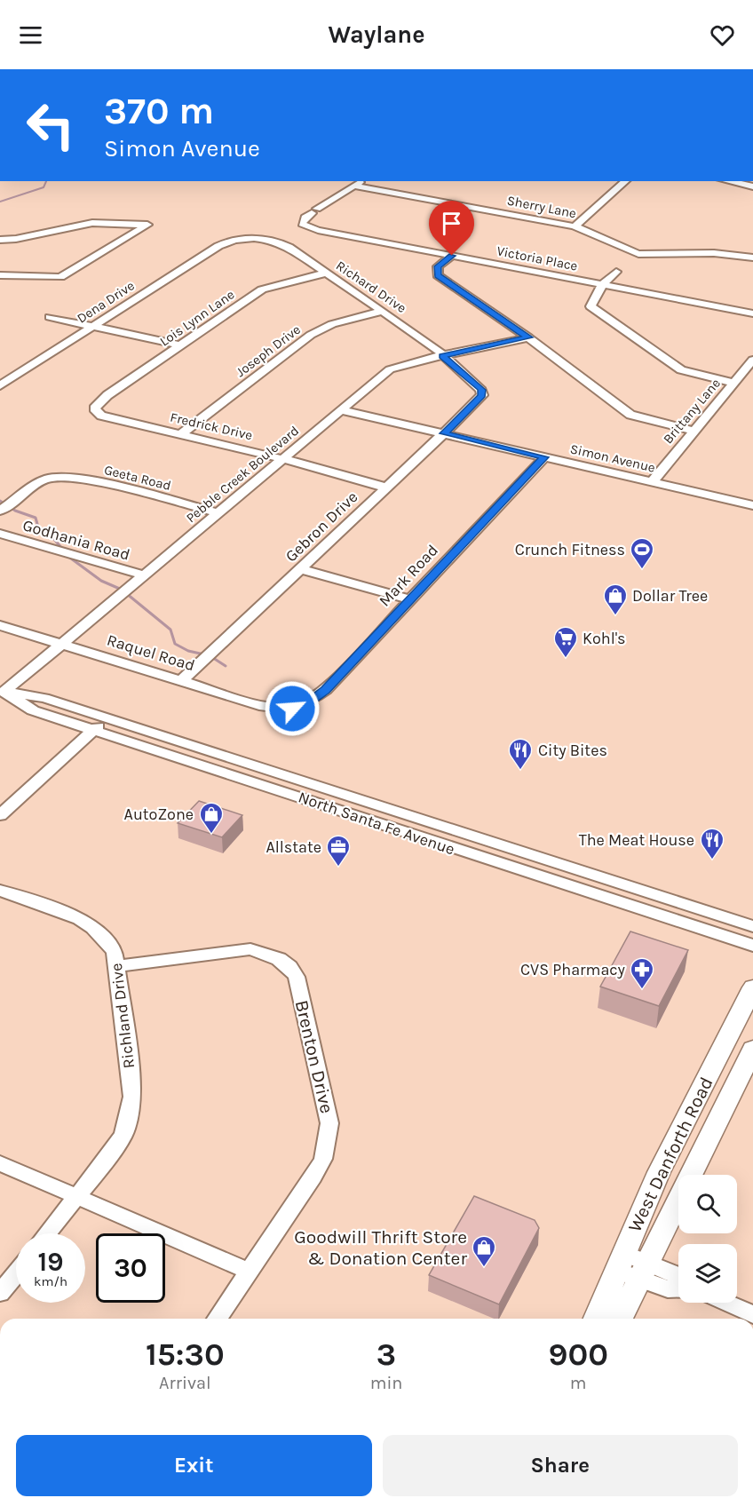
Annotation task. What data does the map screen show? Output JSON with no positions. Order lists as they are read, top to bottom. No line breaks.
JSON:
{"streets":{"main road":["West Danforth Road"],"street":["Sherry Lane","Victoria Place","Richard Drive","Dena Drive","Lois Lynn Lane","Joseph Drive","Brittany Lane","Fredrick Drive","Simon Avenue","Pebble Creek Boulevard","Geeta Road","Gebron Drive","Godhania Road","Mark Road","Raquel Road","North Santa Fe Avenue","Richland Drive","Brenton Drive"]},"crossings":[["Sherry Lane","Victoria Place"],["Richard Drive","Dena Drive"],["Richard Drive","Lois Lynn Lane"],["Richard Drive","Joseph Drive"],["Richard Drive","Pebble Creek Boulevard"],["Richard Drive","Gebron Drive"],["Lois Lynn Lane","Fredrick Drive"],["Joseph Drive","Fredrick Drive"],["Brittany Lane","Simon Avenue"],["Fredrick Drive","Pebble Creek Boulevard"],["Fredrick Drive","Gebron Drive"],["Simon Avenue","Pebble Creek Boulevard"],["Simon Avenue","Gebron Drive"],["Simon Avenue","Mark Road"],["Pebble Creek Boulevard","Geeta Road"],["Pebble Creek Boulevard","Godhania Road"],["Pebble Creek Boulevard","Raquel Road"],["Pebble Creek Boulevard","North Santa Fe Avenue"],["Geeta Road","Godhania Road"],["Gebron Drive","Raquel Road"],["Mark Road","Raquel Road"],["Richland Drive","Brenton Drive"]],"places":{"sports":["Crunch Fitness"],"shop":["Dollar Tree","AutoZone","Goodwill Thrift Store & Donation Center"],"supermarket":["Kohl's"],"restaurant":["City Bites","The Meat House"],"office":["Allstate"],"pharmacy":["CVS Pharmacy"]},"page":{"header":"Waylane","turn":["370 m","Simon Avenue"],"speed":"19 km/h","limit":"30","eta":["15:30","Arrival","3","min","900","m"],"buttons":["Exit","Share"]}}
